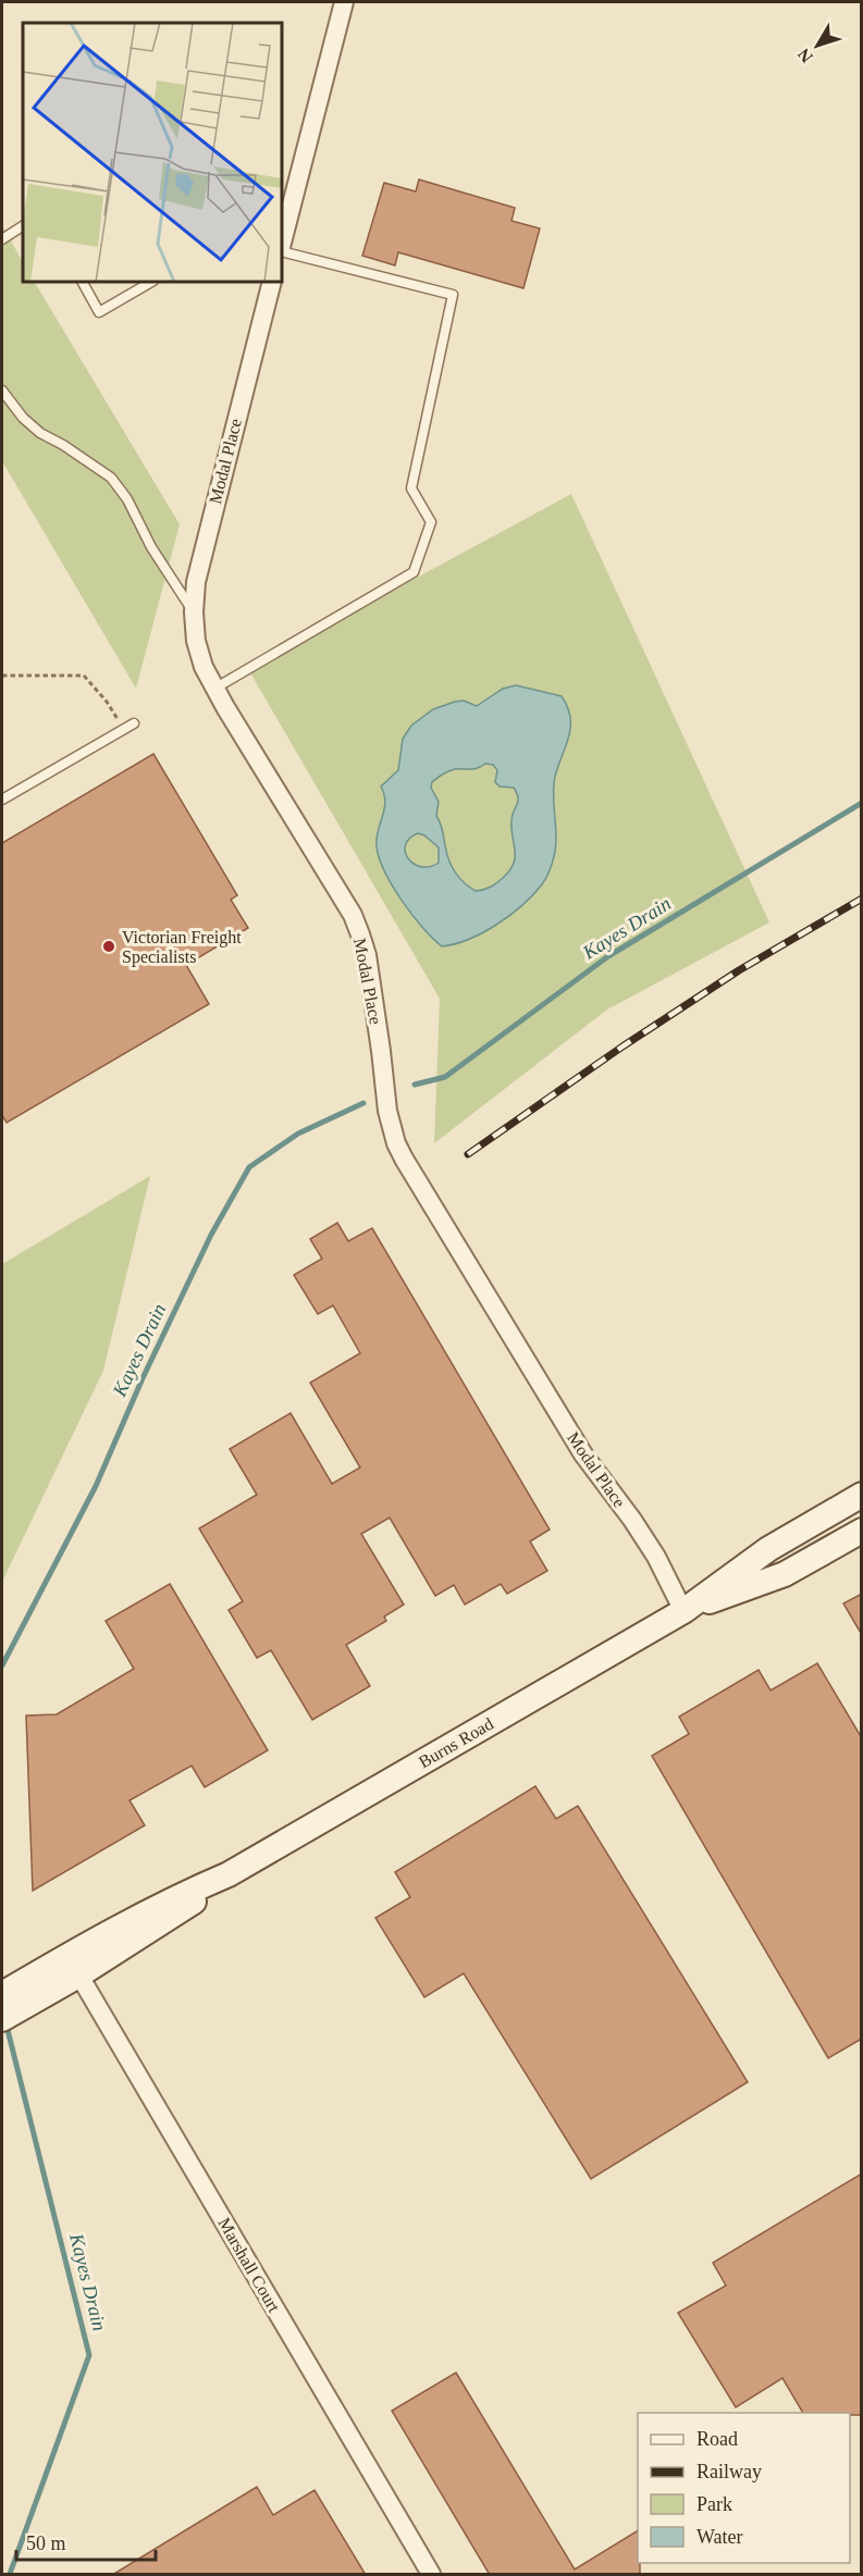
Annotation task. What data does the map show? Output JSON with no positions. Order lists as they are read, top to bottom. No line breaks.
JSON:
{"streets":{"street":["Modal Place","Burns Road","Marshall Court"]},"crossings":[["Modal Place","Burns Road"],["Burns Road","Marshall Court"]],"water":["Kayes Drain"],"places":["Victorian Freight Specialists"],"legend":["Road","Railway","Park","Water"],"scale_bar":"50 m","north":"bottom left"}
